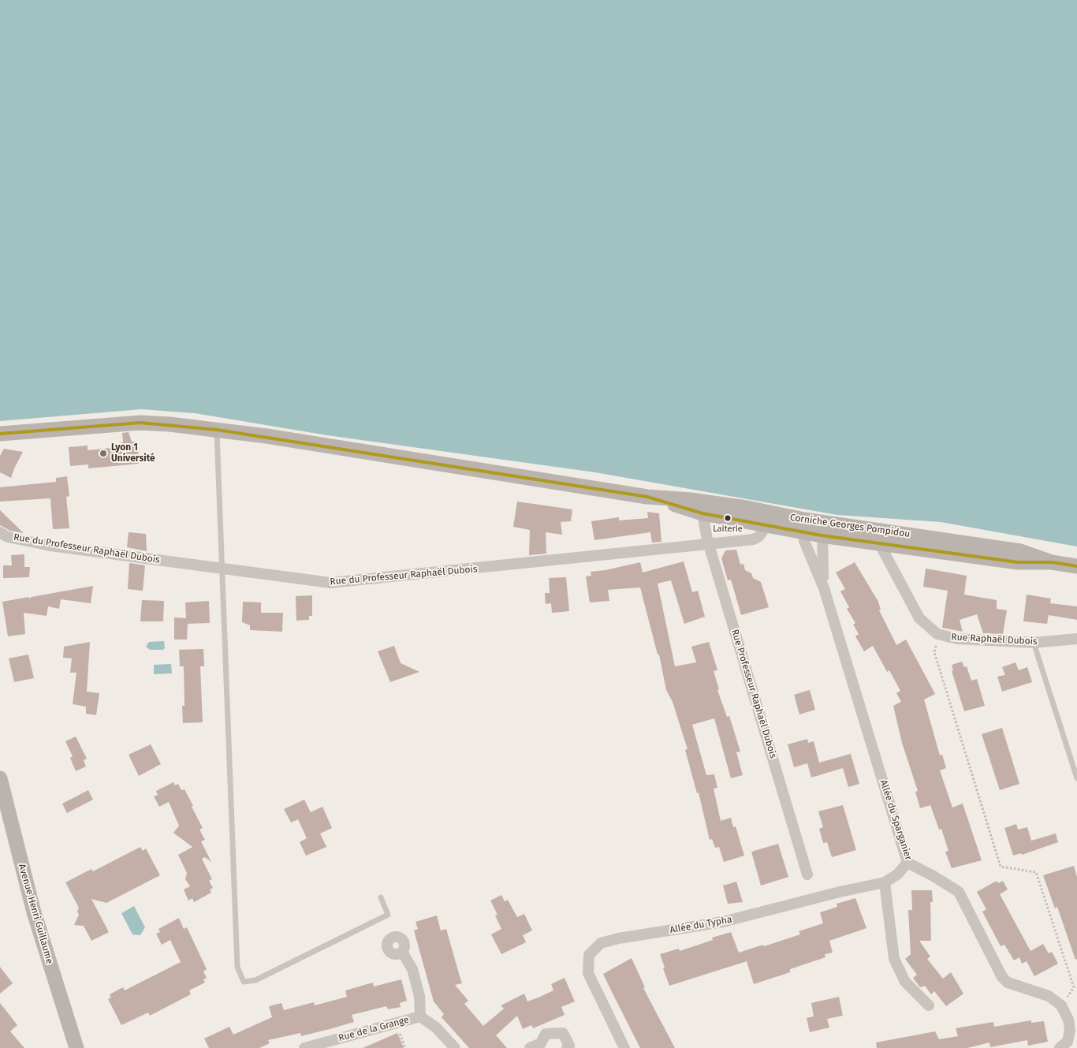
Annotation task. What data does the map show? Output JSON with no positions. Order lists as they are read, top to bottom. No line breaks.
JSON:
{"streets":{"main road":["Corniche Georges Pompidou","Avenue Henri Guillaume"],"street":["Rue du Professeur Raphaël Dubois","Rue Raphaël Dubois","Rue Professeur Raphaël Dubois","Allée du Sparganier","Allée du Typha","Rue de la Grange"]},"crossings":[["Corniche Georges Pompidou","Rue du Professeur Raphaël Dubois"],["Corniche Georges Pompidou","Rue Raphaël Dubois"],["Corniche Georges Pompidou","Rue Professeur Raphaël Dubois"],["Corniche Georges Pompidou","Allée du Sparganier"],["Rue du Professeur Raphaël Dubois","Rue Professeur Raphaël Dubois"],["Allée du Sparganier","Allée du Typha"]],"places":["Lyon 1 Université","Laiterie"]}
